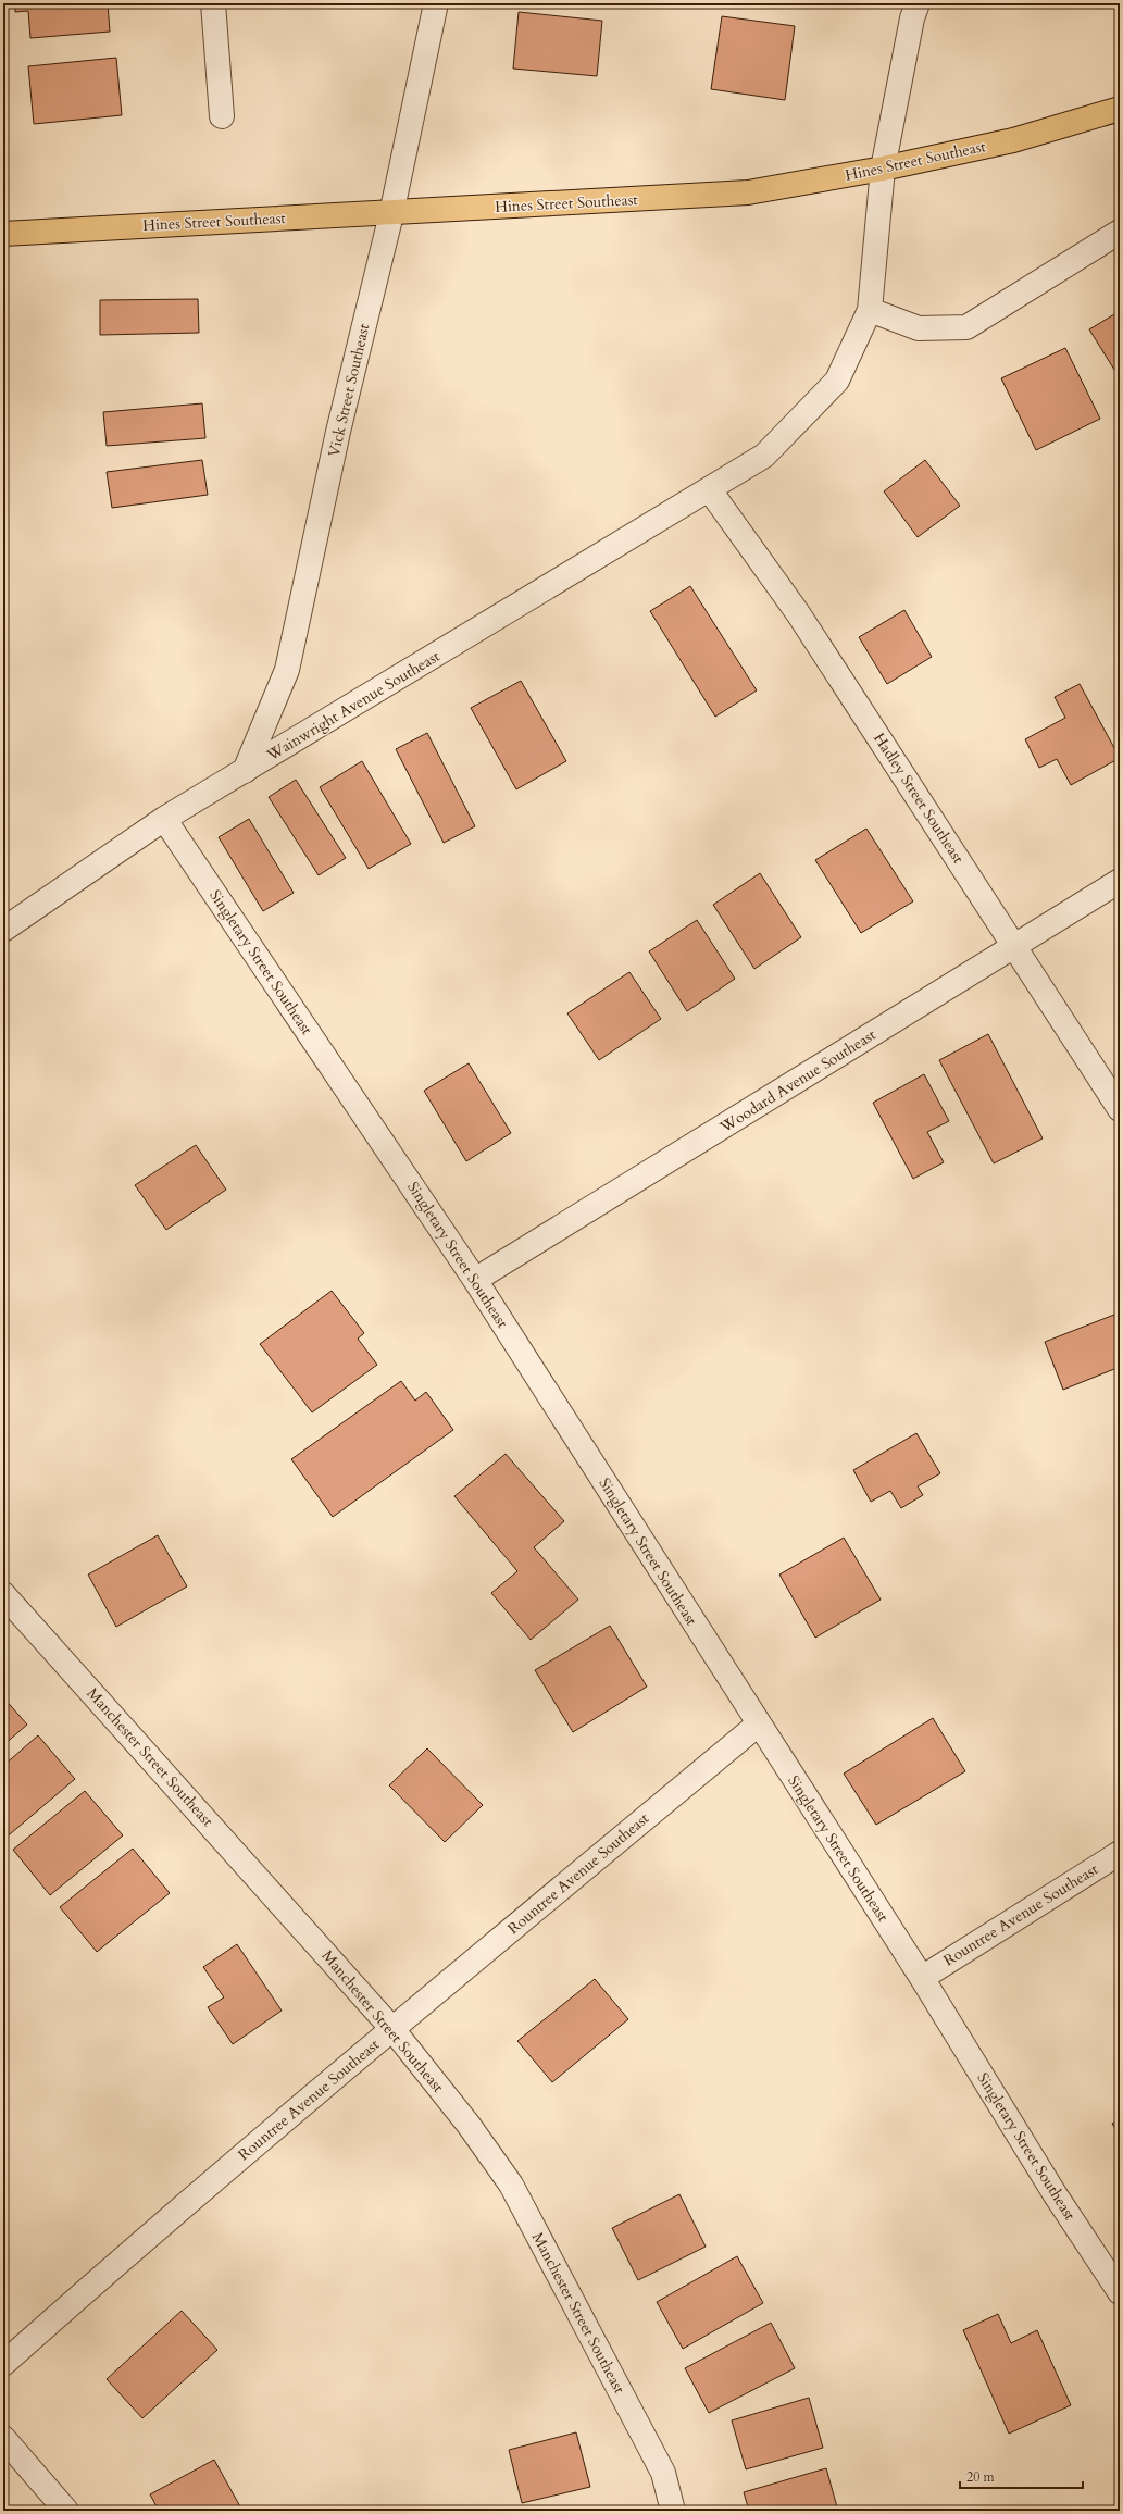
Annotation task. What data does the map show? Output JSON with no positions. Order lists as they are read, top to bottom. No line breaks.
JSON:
{"streets":{"main road":["Hines Street Southeast"],"street":["Vick Street Southeast","Wainwright Avenue Southeast","Hadley Street Southeast","Singletary Street Southeast","Woodard Avenue Southeast","Manchester Street Southeast","Rountree Avenue Southeast"]},"crossings":[["Hines Street Southeast","Vick Street Southeast"],["Hines Street Southeast","Wainwright Avenue Southeast"],["Vick Street Southeast","Wainwright Avenue Southeast"],["Wainwright Avenue Southeast","Hadley Street Southeast"],["Wainwright Avenue Southeast","Singletary Street Southeast"],["Hadley Street Southeast","Woodard Avenue Southeast"],["Singletary Street Southeast","Woodard Avenue Southeast"],["Singletary Street Southeast","Rountree Avenue Southeast"],["Manchester Street Southeast","Rountree Avenue Southeast"]],"scale_bar":"20 m"}
